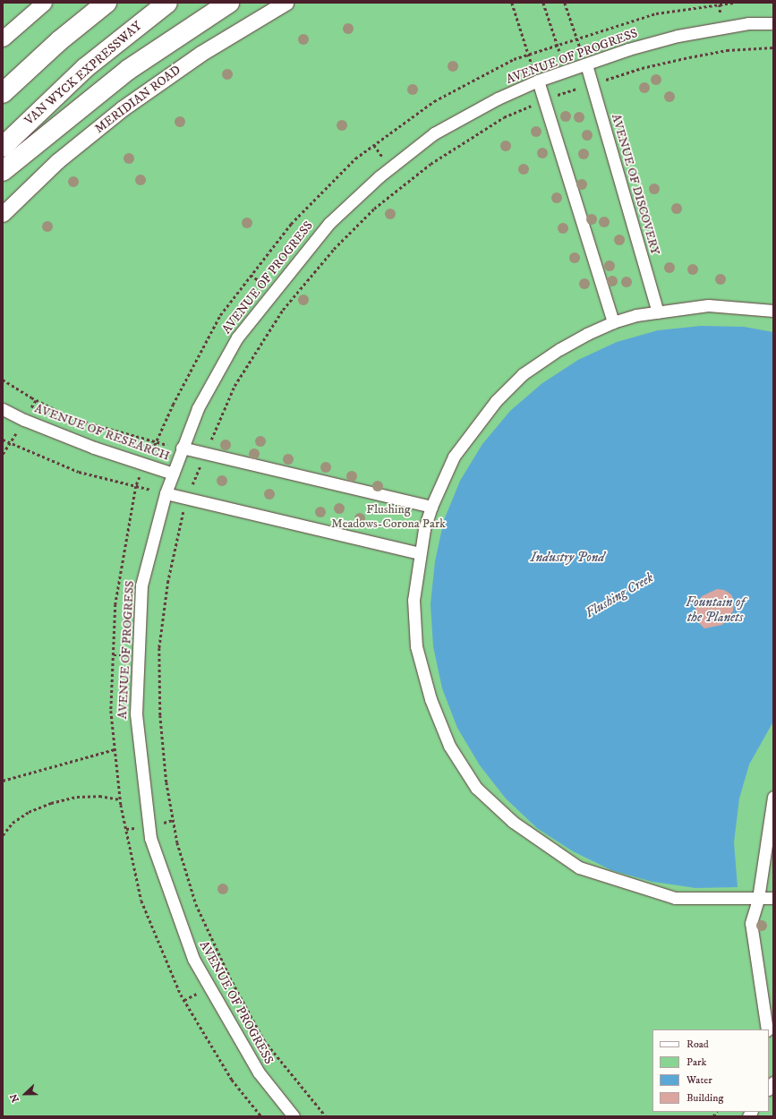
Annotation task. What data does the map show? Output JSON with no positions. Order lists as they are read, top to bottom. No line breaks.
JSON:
{"streets":{"highway":["VAN WYCK EXPRESSWAY"],"street":["AVENUE OF PROGRESS","MERIDIAN ROAD","AVENUE OF DISCOVERY","AVENUE OF RESEARCH"]},"crossings":[["AVENUE OF PROGRESS","AVENUE OF DISCOVERY"],["AVENUE OF PROGRESS","AVENUE OF RESEARCH"]],"water":["Industry Pond","Flushing Creek","Fountain of the Planets"],"parks":["Flushing Meadows-Corona Park"],"legend":["Road","Park","Water","Building"],"north":"left"}
